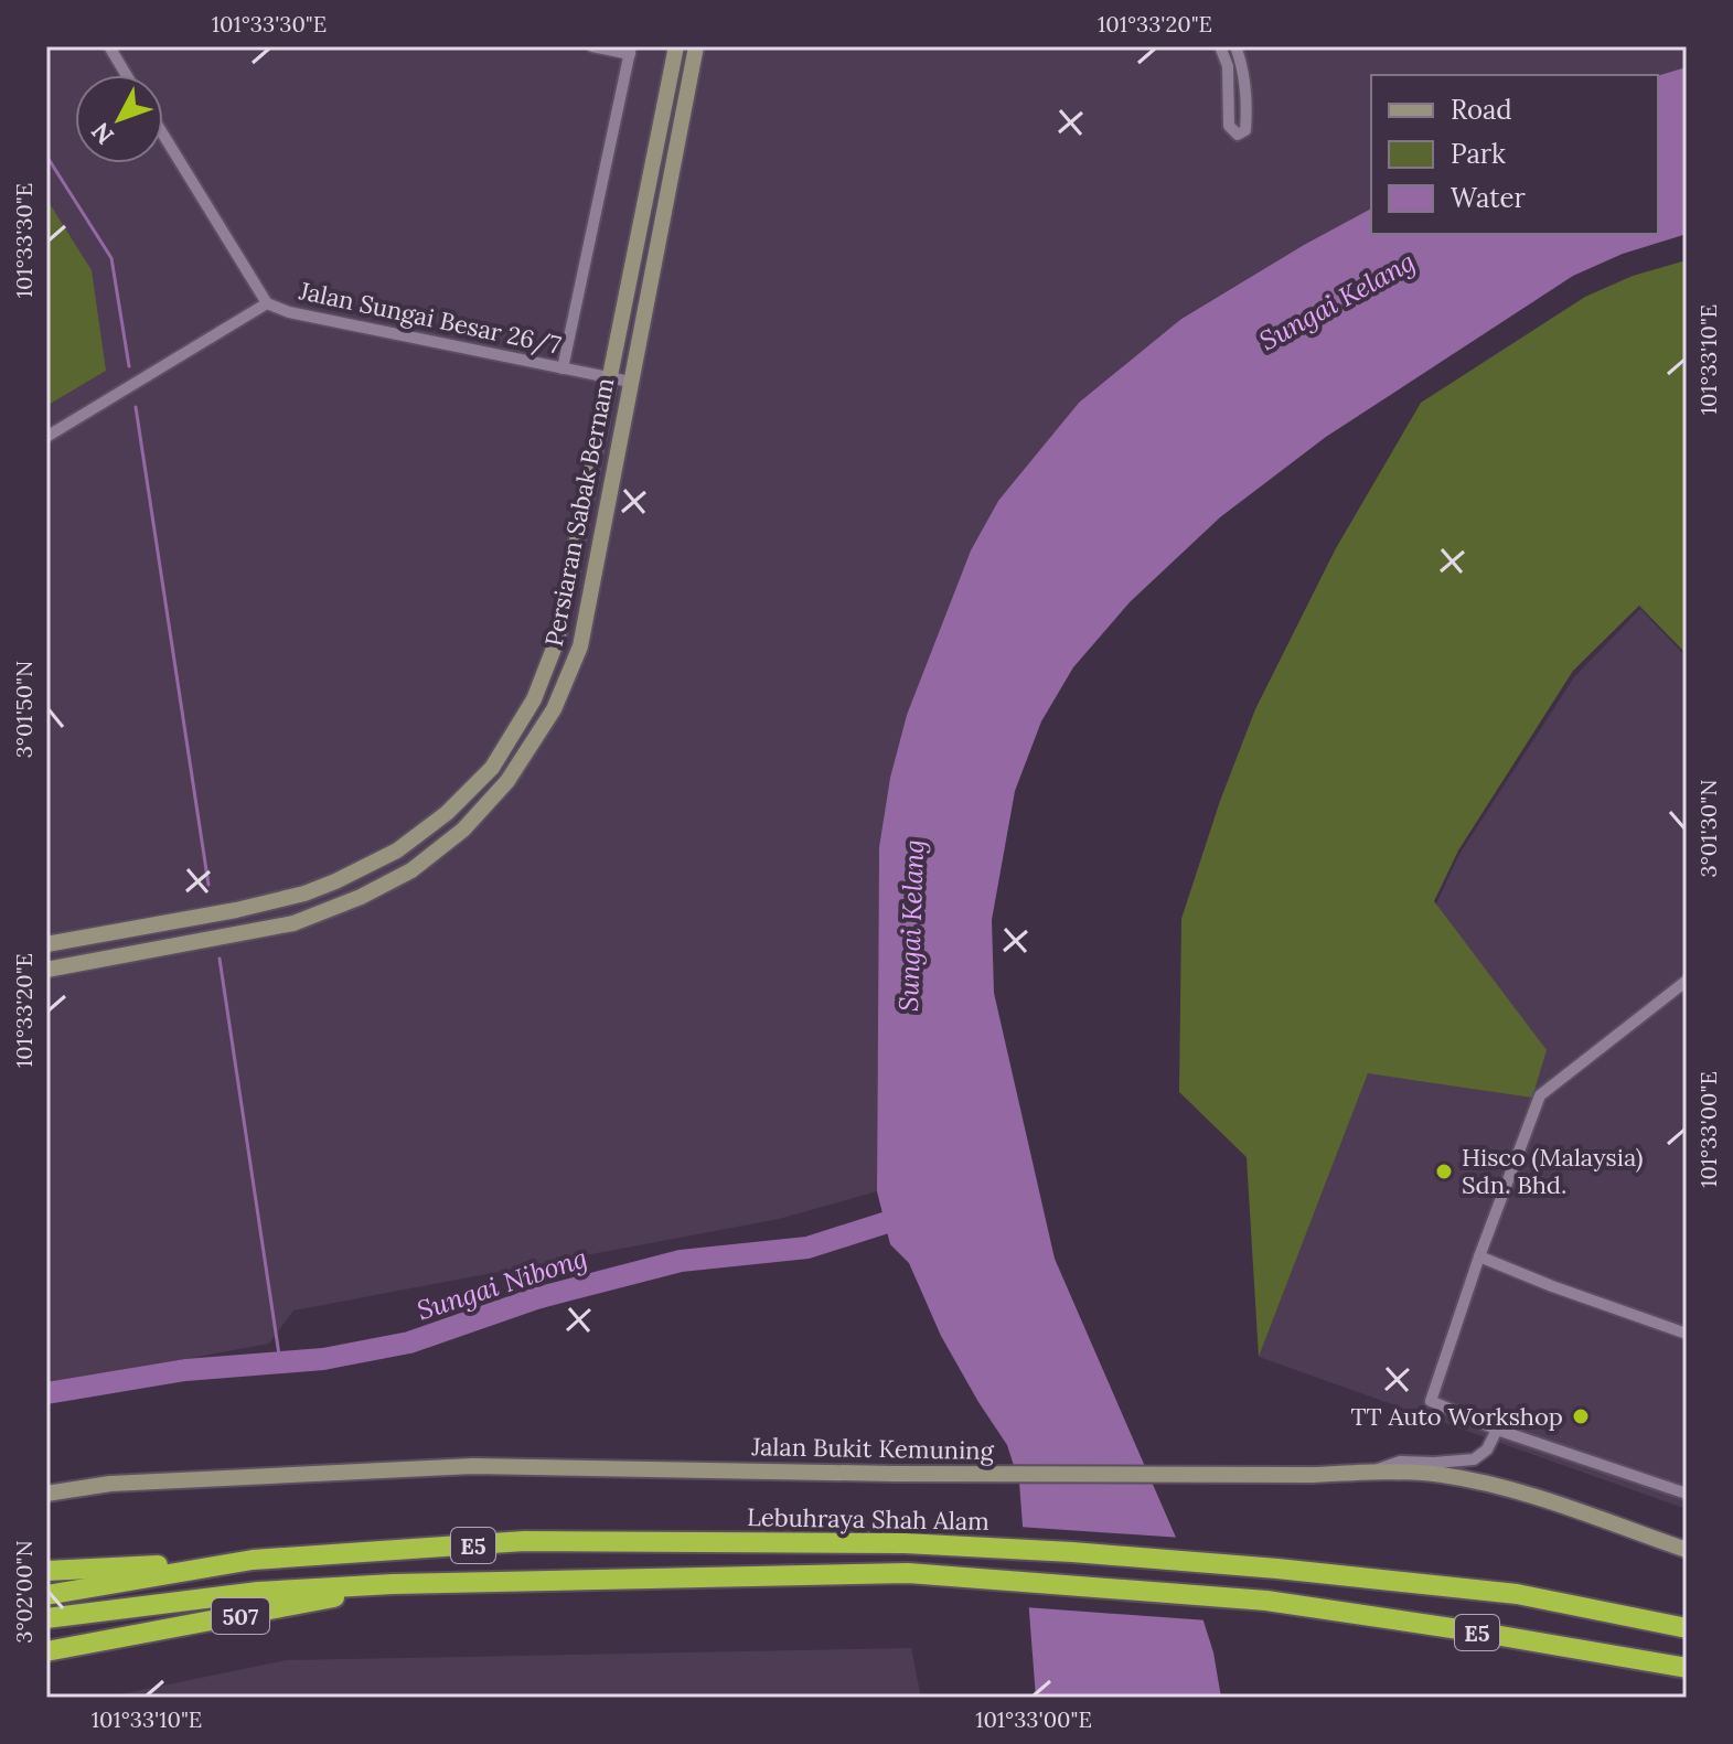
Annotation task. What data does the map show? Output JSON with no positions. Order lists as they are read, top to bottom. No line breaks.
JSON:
{"streets":{"highway":["Lebuhraya Shah Alam","E5","507"],"street":["Jalan Sungai Besar 26/7","Persiaran Sabak Bernam","Jalan Bukit Kemuning"]},"crossings":[["Jalan Sungai Besar 26/7","Persiaran Sabak Bernam"],["Lebuhraya Shah Alam","507"],["E5","507"]],"water":["Sungai Kelang","Sungai Nibong"],"places":["Hisco (Malaysia) Sdn. Bhd.","TT Auto Workshop"],"legend":["Road","Park","Water"],"north":"bottom left","coordinates":["101°33'30\"E","101°33'20\"E","101°33'10\"E","3°01'50\"N","3°01'30\"N","101°33'00\"E","3°02'00\"N"]}
